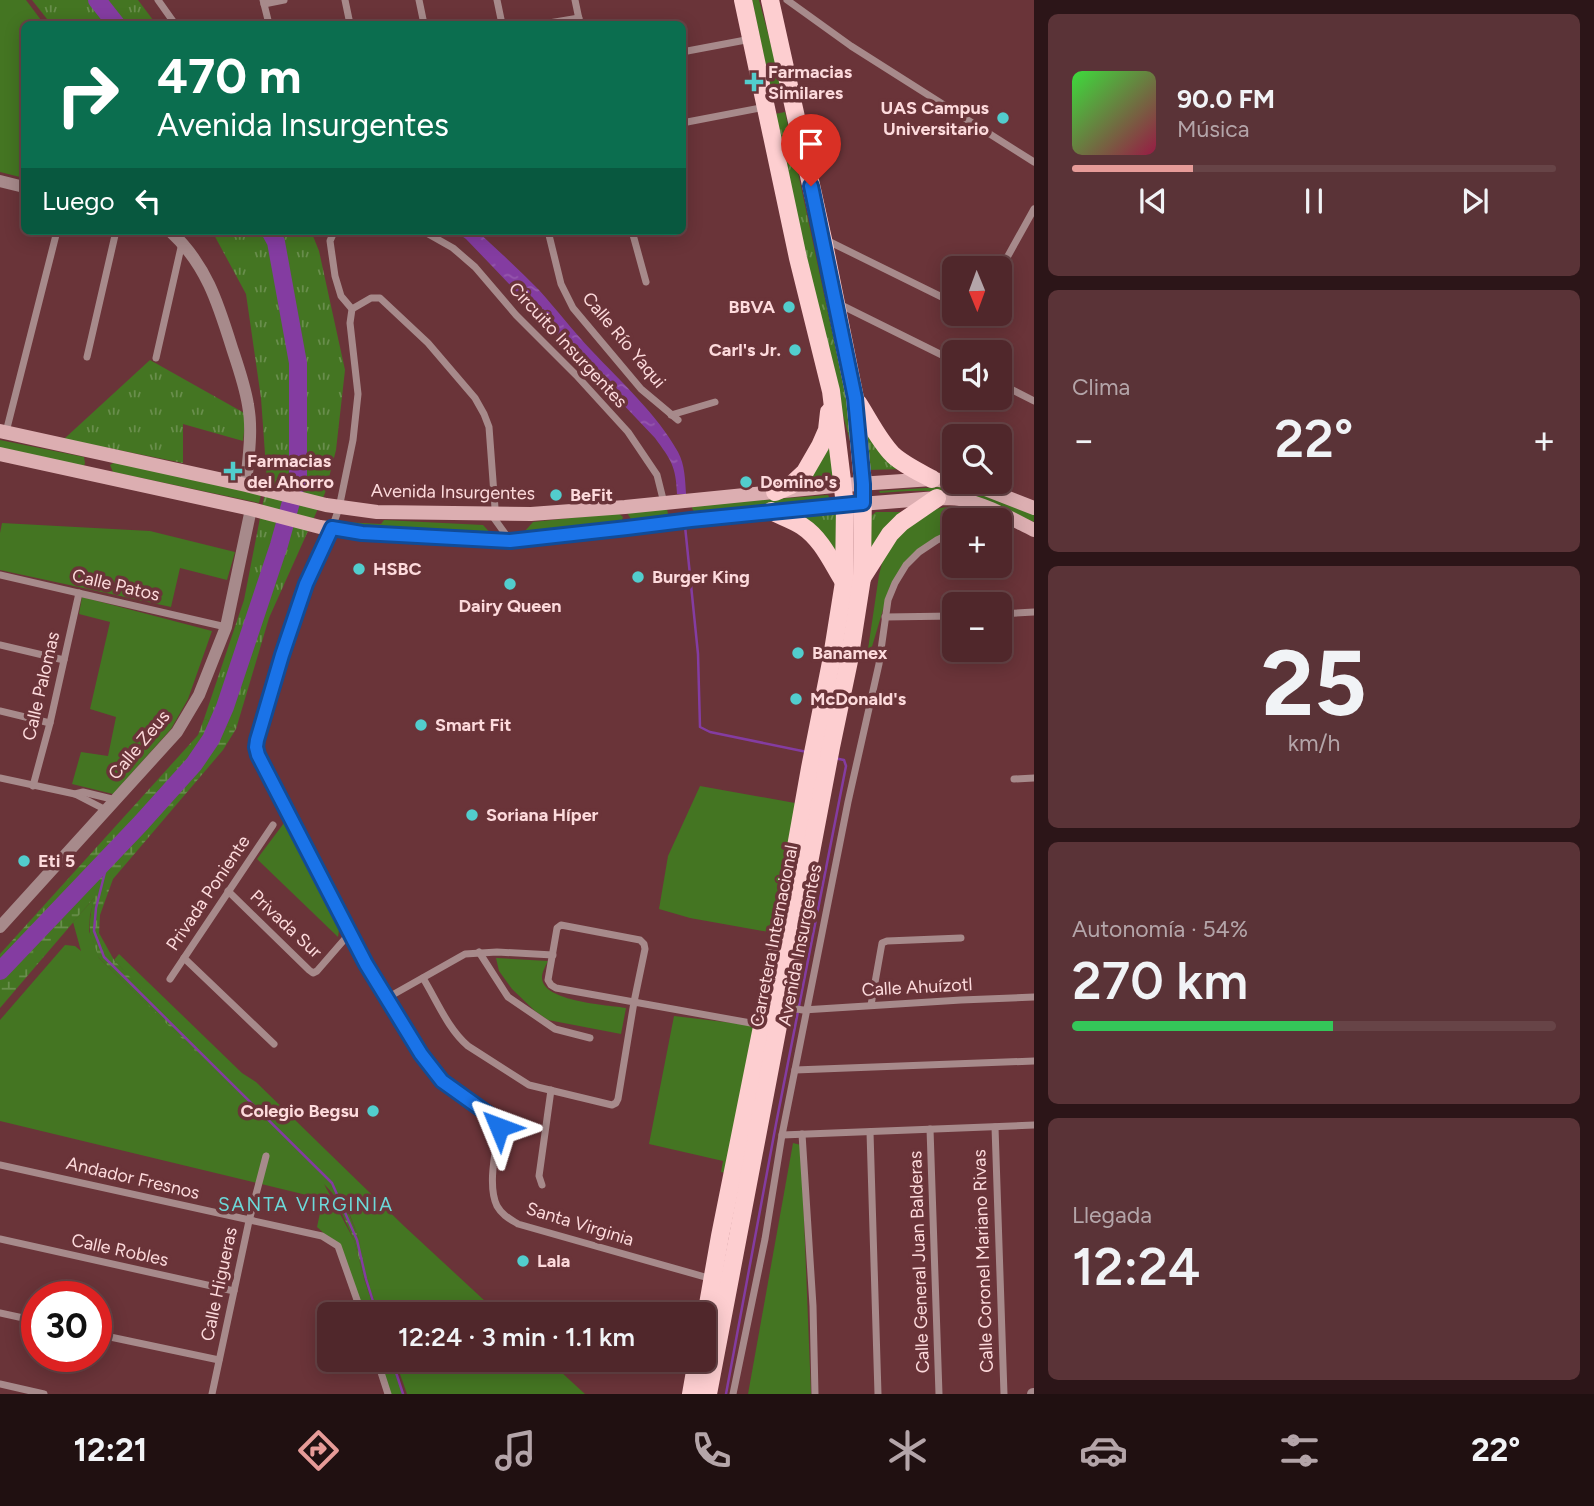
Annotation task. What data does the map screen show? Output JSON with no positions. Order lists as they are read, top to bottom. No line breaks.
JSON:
{"streets":{"main road":["Avenida Insurgentes","Carretera Internacional"],"street":["Calle Río Yaqui","Circuito Insurgentes","Calle Patos","Calle Palomas","Calle Zeus","Privada Poniente","Privada Sur","Calle Ahuízotl","Andador Fresnos","Santa Virginia","Calle Robles","Calle Coronel Mariano Rivas","Calle General Juan Balderas","Calle Higueras"]},"crossings":[["Circuito Insurgentes","Avenida Insurgentes"],["Avenida Insurgentes","Carretera Internacional"],["Avenida Insurgentes","Calle Ahuízotl"],["Calle Patos","Calle Palomas"],["Calle Patos","Calle Zeus"],["Privada Poniente","Privada Sur"],["Privada Sur","Santa Virginia"],["Carretera Internacional","Calle Ahuízotl"],["Carretera Internacional","Santa Virginia"],["Andador Fresnos","Calle Higueras"],["Calle Robles","Calle Higueras"]],"districts":["SANTA VIRGINIA"],"places":{"health":["Farmacias Similares","Farmacias del Ahorro"],"other":["UAS Campus Universitario","BBVA","Carl's Jr.","Domino's","BeFit","HSBC","Burger King","Dairy Queen","Banamex","McDonald's","Smart Fit","Soriana Híper","Eti 5","Colegio Begsu","Lala"]},"north":"bottom","page":{"turn":["470 m","Avenida Insurgentes"],"song":["90.0 FM","Música"],"then":"Luego","map_buttons":["+","−"],"tile":["Clima",["25","km/h"],["Autonomía · 54%","270 km"],["Llegada","12:24"]],"heat":["−","22°","+"],"limit":"30","trip":"12:24 · 3 min · 1.1 km","tabs":["12:21","22°"]}}
